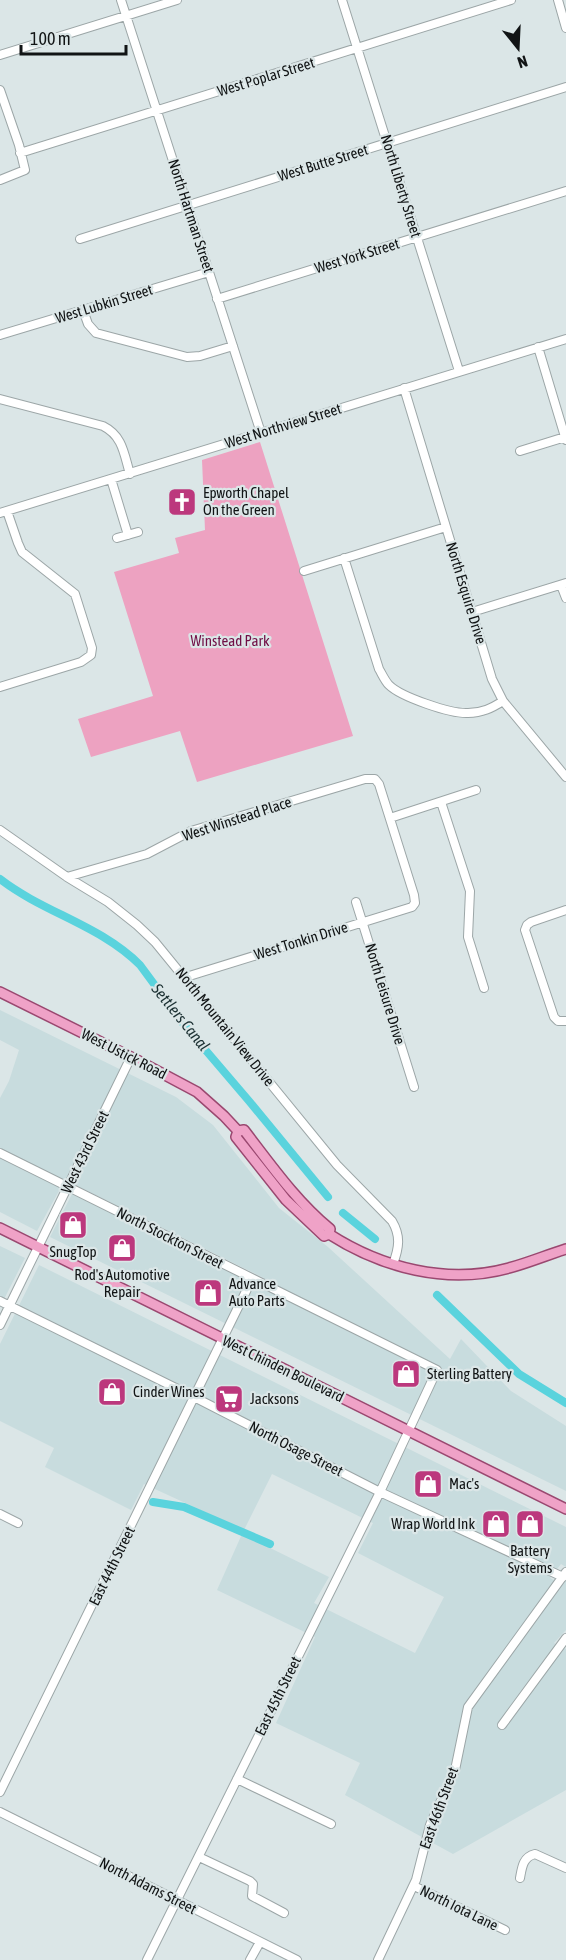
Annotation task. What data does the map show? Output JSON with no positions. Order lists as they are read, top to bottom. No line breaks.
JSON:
{"streets":{"main road":["West Ustick Road","West Chinden Boulevard"],"street":["West Poplar Street","West Butte Street","North Liberty Street","North Hartman Street","West York Street","West Lubkin Street","West Northview Street","North Esquire Drive","West Winstead Place","West Tonkin Drive","North Leisure Drive","North Mountain View Drive","West 43rd Street","North Stockton Street","North Osage Street","East 44th Street","East 45th Street","East 46th Street","North Adams Street","North Iota Lane"]},"crossings":[["West Poplar Street","North Liberty Street"],["West Poplar Street","North Hartman Street"],["West Butte Street","North Liberty Street"],["West Butte Street","North Hartman Street"],["North Liberty Street","West York Street"],["North Liberty Street","West Northview Street"],["North Hartman Street","West York Street"],["North Hartman Street","West Lubkin Street"],["North Hartman Street","West Northview Street"],["West Northview Street","North Esquire Drive"],["West Winstead Place","West Tonkin Drive"],["West Winstead Place","North Mountain View Drive"],["West Tonkin Drive","North Leisure Drive"],["West Tonkin Drive","North Mountain View Drive"],["North Mountain View Drive","West Ustick Road"],["West Ustick Road","West 43rd Street"],["West 43rd Street","North Stockton Street"],["West 43rd Street","West Chinden Boulevard"],["West 43rd Street","North Osage Street"],["North Stockton Street","East 44th Street"],["North Stockton Street","East 45th Street"],["West Chinden Boulevard","East 44th Street"],["West Chinden Boulevard","East 45th Street"],["North Osage Street","East 44th Street"],["North Osage Street","East 45th Street"],["North Osage Street","East 46th Street"],["East 45th Street","North Adams Street"],["East 46th Street","North Iota Lane"]],"water":["Settlers Canal"],"parks":["Winstead Park"],"places":{"church":["Epworth Chapel On the Green"],"shop":["SnugTop","Rod's Automotive Repair","Advance Auto Parts","Sterling Battery","Cinder Wines","Mac's","Wrap World Ink","Battery Systems"],"supermarket":["Jacksons"]},"scale_bar":"100 m","north":"bottom"}
